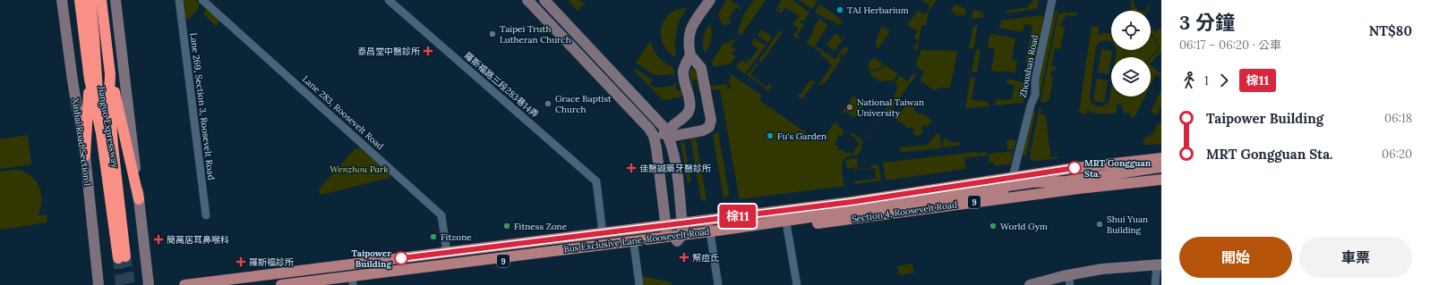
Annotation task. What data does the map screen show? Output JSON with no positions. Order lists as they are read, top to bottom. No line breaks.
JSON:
{"streets":{"highway":["Jianguo Expressway"],"main road":["Xinhai Road Section 1","9","Section 4, Roosevelt Road","Bus Exclusive Lane, Roosevelt Road"],"street":["Zhoushan Road","羅斯福路三段283巷14弄","Lane 269, Section 3, Roosevelt Road","Lane 283, Roosevelt Road"]},"crossings":[["Zhoushan Road","Section 4, Roosevelt Road"],["羅斯福路三段283巷14弄","9"],["Lane 283, Roosevelt Road","9"],["9","Section 4, Roosevelt Road"],["9","Bus Exclusive Lane, Roosevelt Road"],["Section 4, Roosevelt Road","Bus Exclusive Lane, Roosevelt Road"]],"parks":["Wenzhou Park"],"places":{"other":["TAI Herbarium","Taipei Truth Lutheran Church","Grace Baptist Church","National Taiwan University","Fu's Garden","MRT Gongguan Sta.","Shui Yuan Building","Fitness Zone","World Gym","Fitzone","Taipower Building"],"health":["泰昌堂中醫診所","佳醫誠藥牙醫診所","簡萬居耳鼻喉科","幫痘氏","羅斯福診所"]},"lines":["bus line 棕11"],"page":{"on_map":"棕11","heading":["3 分鐘","06:17 – 06:20 · 公車","NT$80"],"legs":["1","棕11"],"list":[{"name":"Taipower Building","value":"06:18"},{"name":"MRT Gongguan Sta.","value":"06:20"}],"buttons":["開始","車票"]}}
